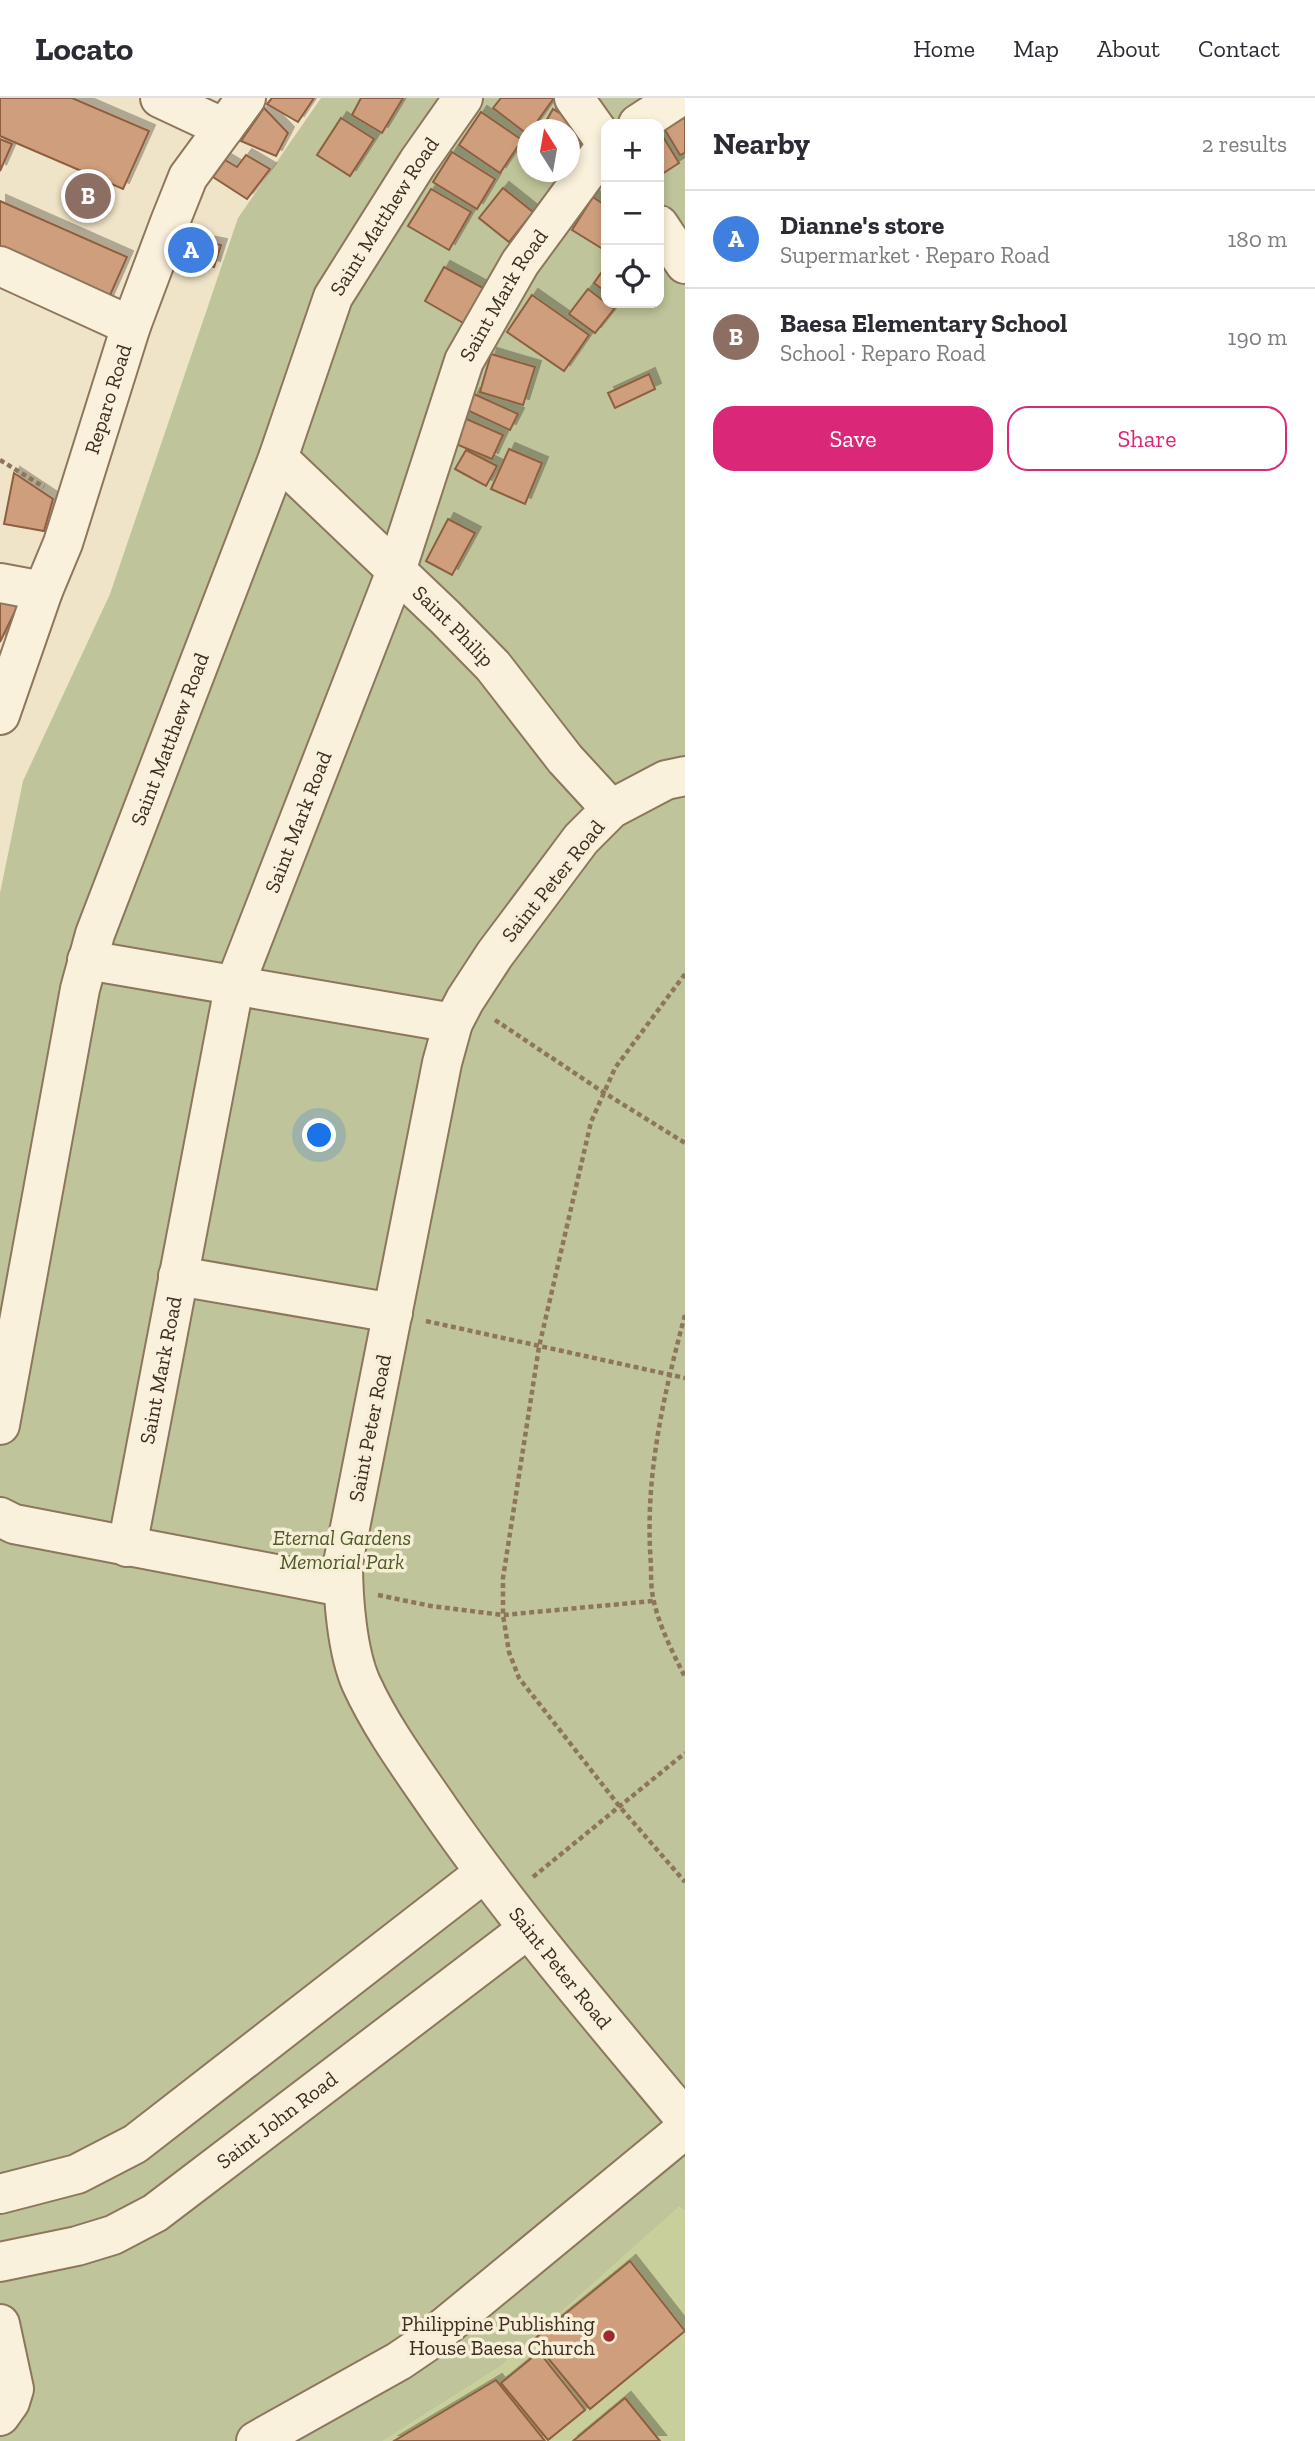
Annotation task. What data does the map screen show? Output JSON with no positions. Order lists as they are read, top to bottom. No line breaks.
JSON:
{"streets":{"street":["Saint Matthew Road","Saint Mark Road","Reparo Road","Saint Philip","Saint Peter Road","Saint John Road"]},"crossings":[["Saint Matthew Road","Saint Philip"],["Saint Mark Road","Saint Philip"],["Saint Philip","Saint Peter Road"],["Saint Peter Road","Saint John Road"]],"parks":["Eternal Gardens Memorial Park"],"places":["Philippine Publishing House Baesa Church"],"north":"top","page":{"header":"Locato","nav":["Home","Map","About","Contact"],"heading":["Nearby","2 results"],"map_buttons":["+","−"],"pins":["B","A"],"list":[{"mark":"A","name":"Dianne's store","note":"Supermarket · Reparo Road","value":"180 m"},{"mark":"B","name":"Baesa Elementary School","note":"School · Reparo Road","value":"190 m"}],"buttons":["Save","Share"]}}
